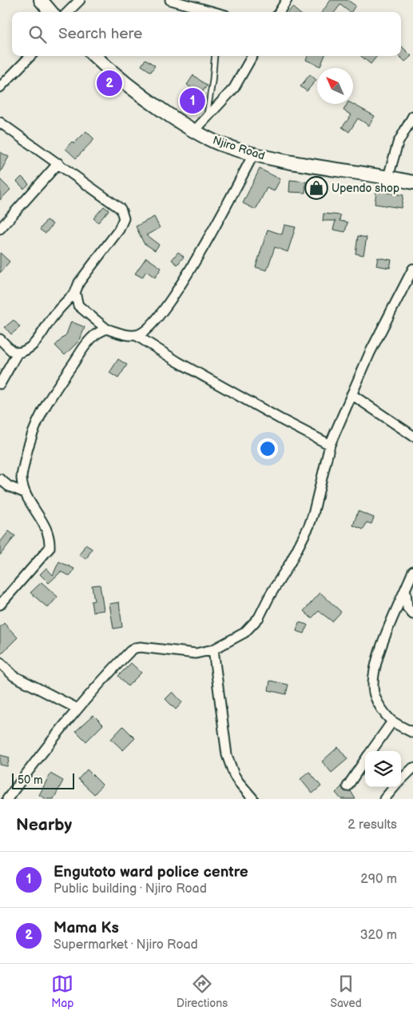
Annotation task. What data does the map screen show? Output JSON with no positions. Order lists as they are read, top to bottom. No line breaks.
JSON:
{"streets":{"street":["Njiro Road"]},"places":{"shop":["Upendo shop"]},"scale_bar":"50 m","north":"top left","page":{"search":"Search here","pins":["2","1"],"scale":"50 m","heading":["Nearby","2 results"],"list":[{"mark":"1","name":"Engutoto ward police centre","note":"Public building · Njiro Road","value":"290 m"},{"mark":"2","name":"Mama Ks","note":"Supermarket · Njiro Road","value":"320 m"}],"nav":["Map","Directions","Saved"]}}
